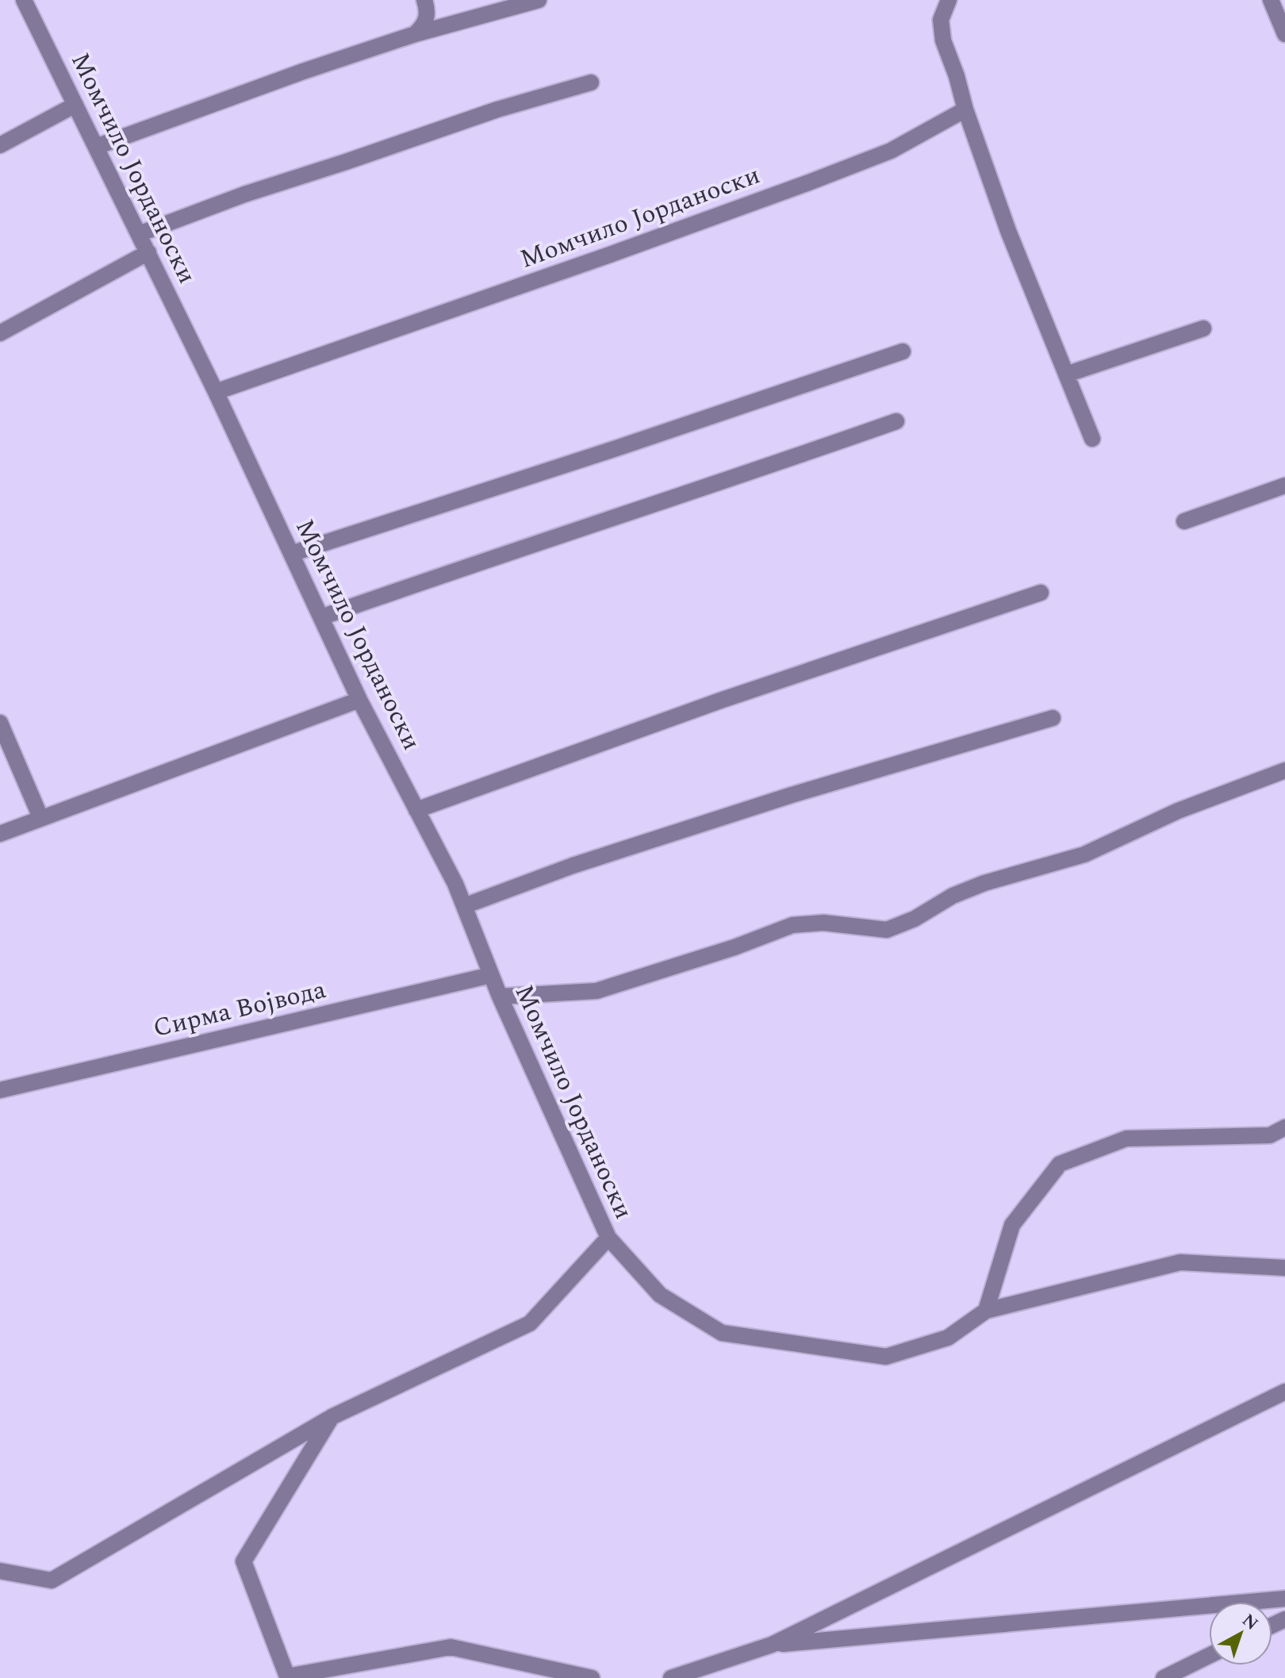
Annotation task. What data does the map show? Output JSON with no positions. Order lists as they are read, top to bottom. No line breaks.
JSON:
{"streets":{"street":["Момчило Јорданоски","Сирма Војвода"]},"crossings":[["Момчило Јорданоски","Сирма Војвода"]],"north":"top right"}
